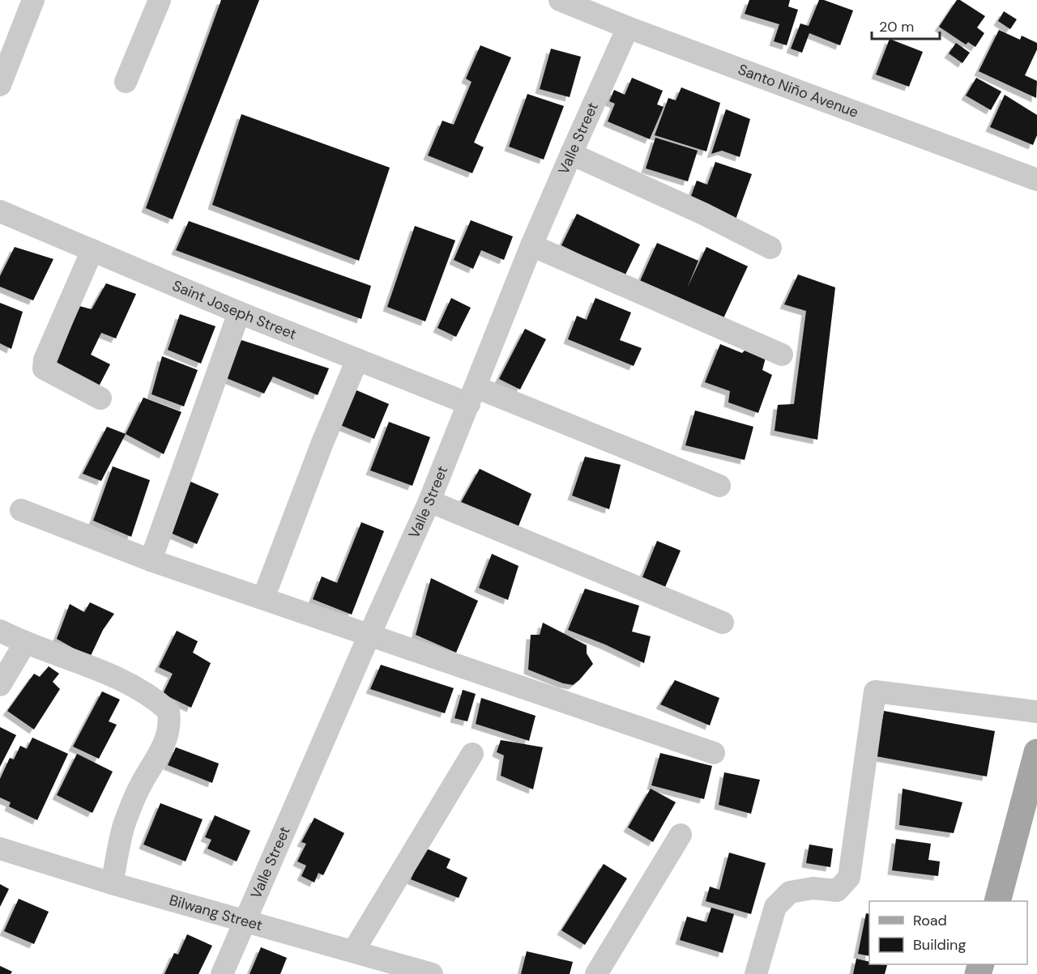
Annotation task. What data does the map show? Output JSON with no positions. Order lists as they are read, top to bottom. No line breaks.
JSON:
{"streets":{"street":["Santo Niño Avenue","Valle Street","Saint Joseph Street","Bilwang Street"]},"crossings":[["Santo Niño Avenue","Valle Street"],["Valle Street","Saint Joseph Street"],["Valle Street","Bilwang Street"]],"legend":["Road","Building"],"scale_bar":"20 m"}
